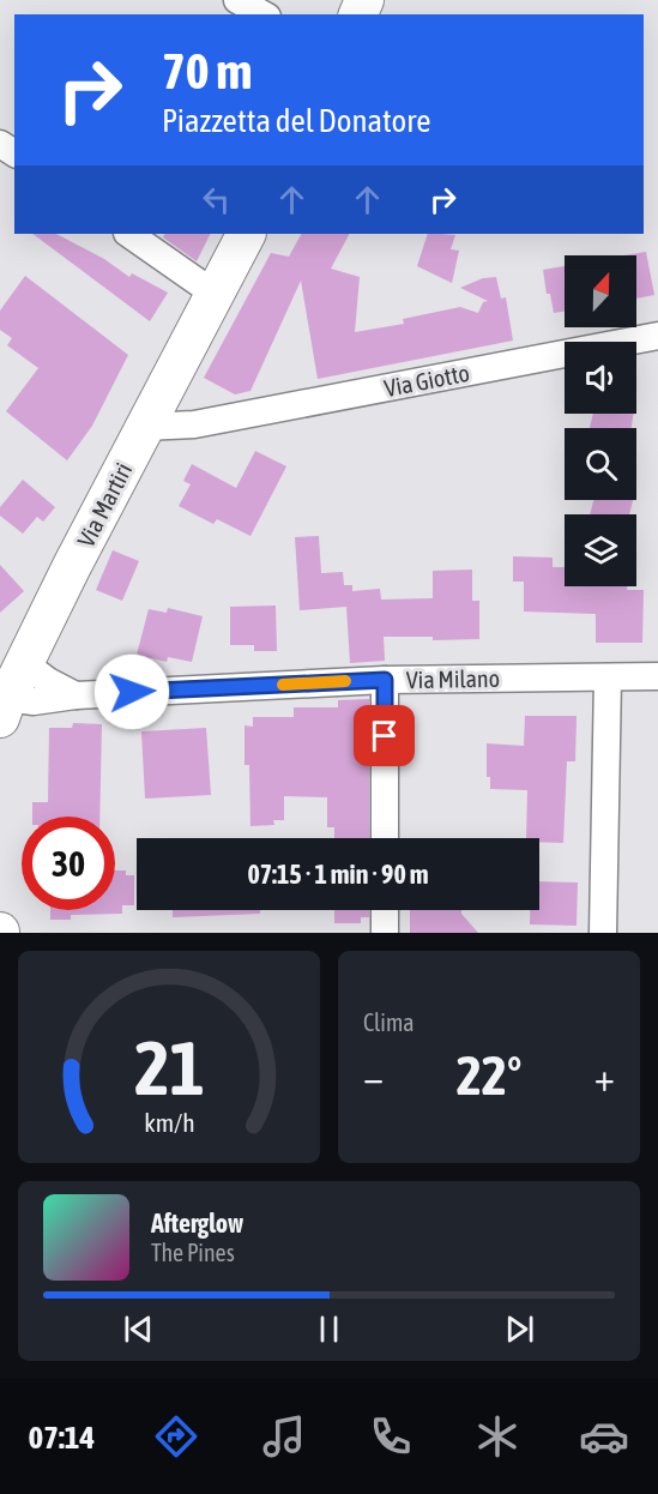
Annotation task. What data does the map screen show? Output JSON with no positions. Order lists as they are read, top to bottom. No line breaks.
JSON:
{"streets":{"street":["Via Giotto","Via Martiri","Via Milano"]},"crossings":[["Via Giotto","Via Martiri"],["Via Martiri","Via Milano"]],"north":"top","page":{"turn":["70 m","Piazzetta del Donatore"],"limit":"30","trip":"07:15 · 1 min · 90 m","tile":"Clima","heat":["−","22°","+"],"song":["Afterglow","The Pines"],"tabs":"07:14","gauge":["21","km/h"]}}
